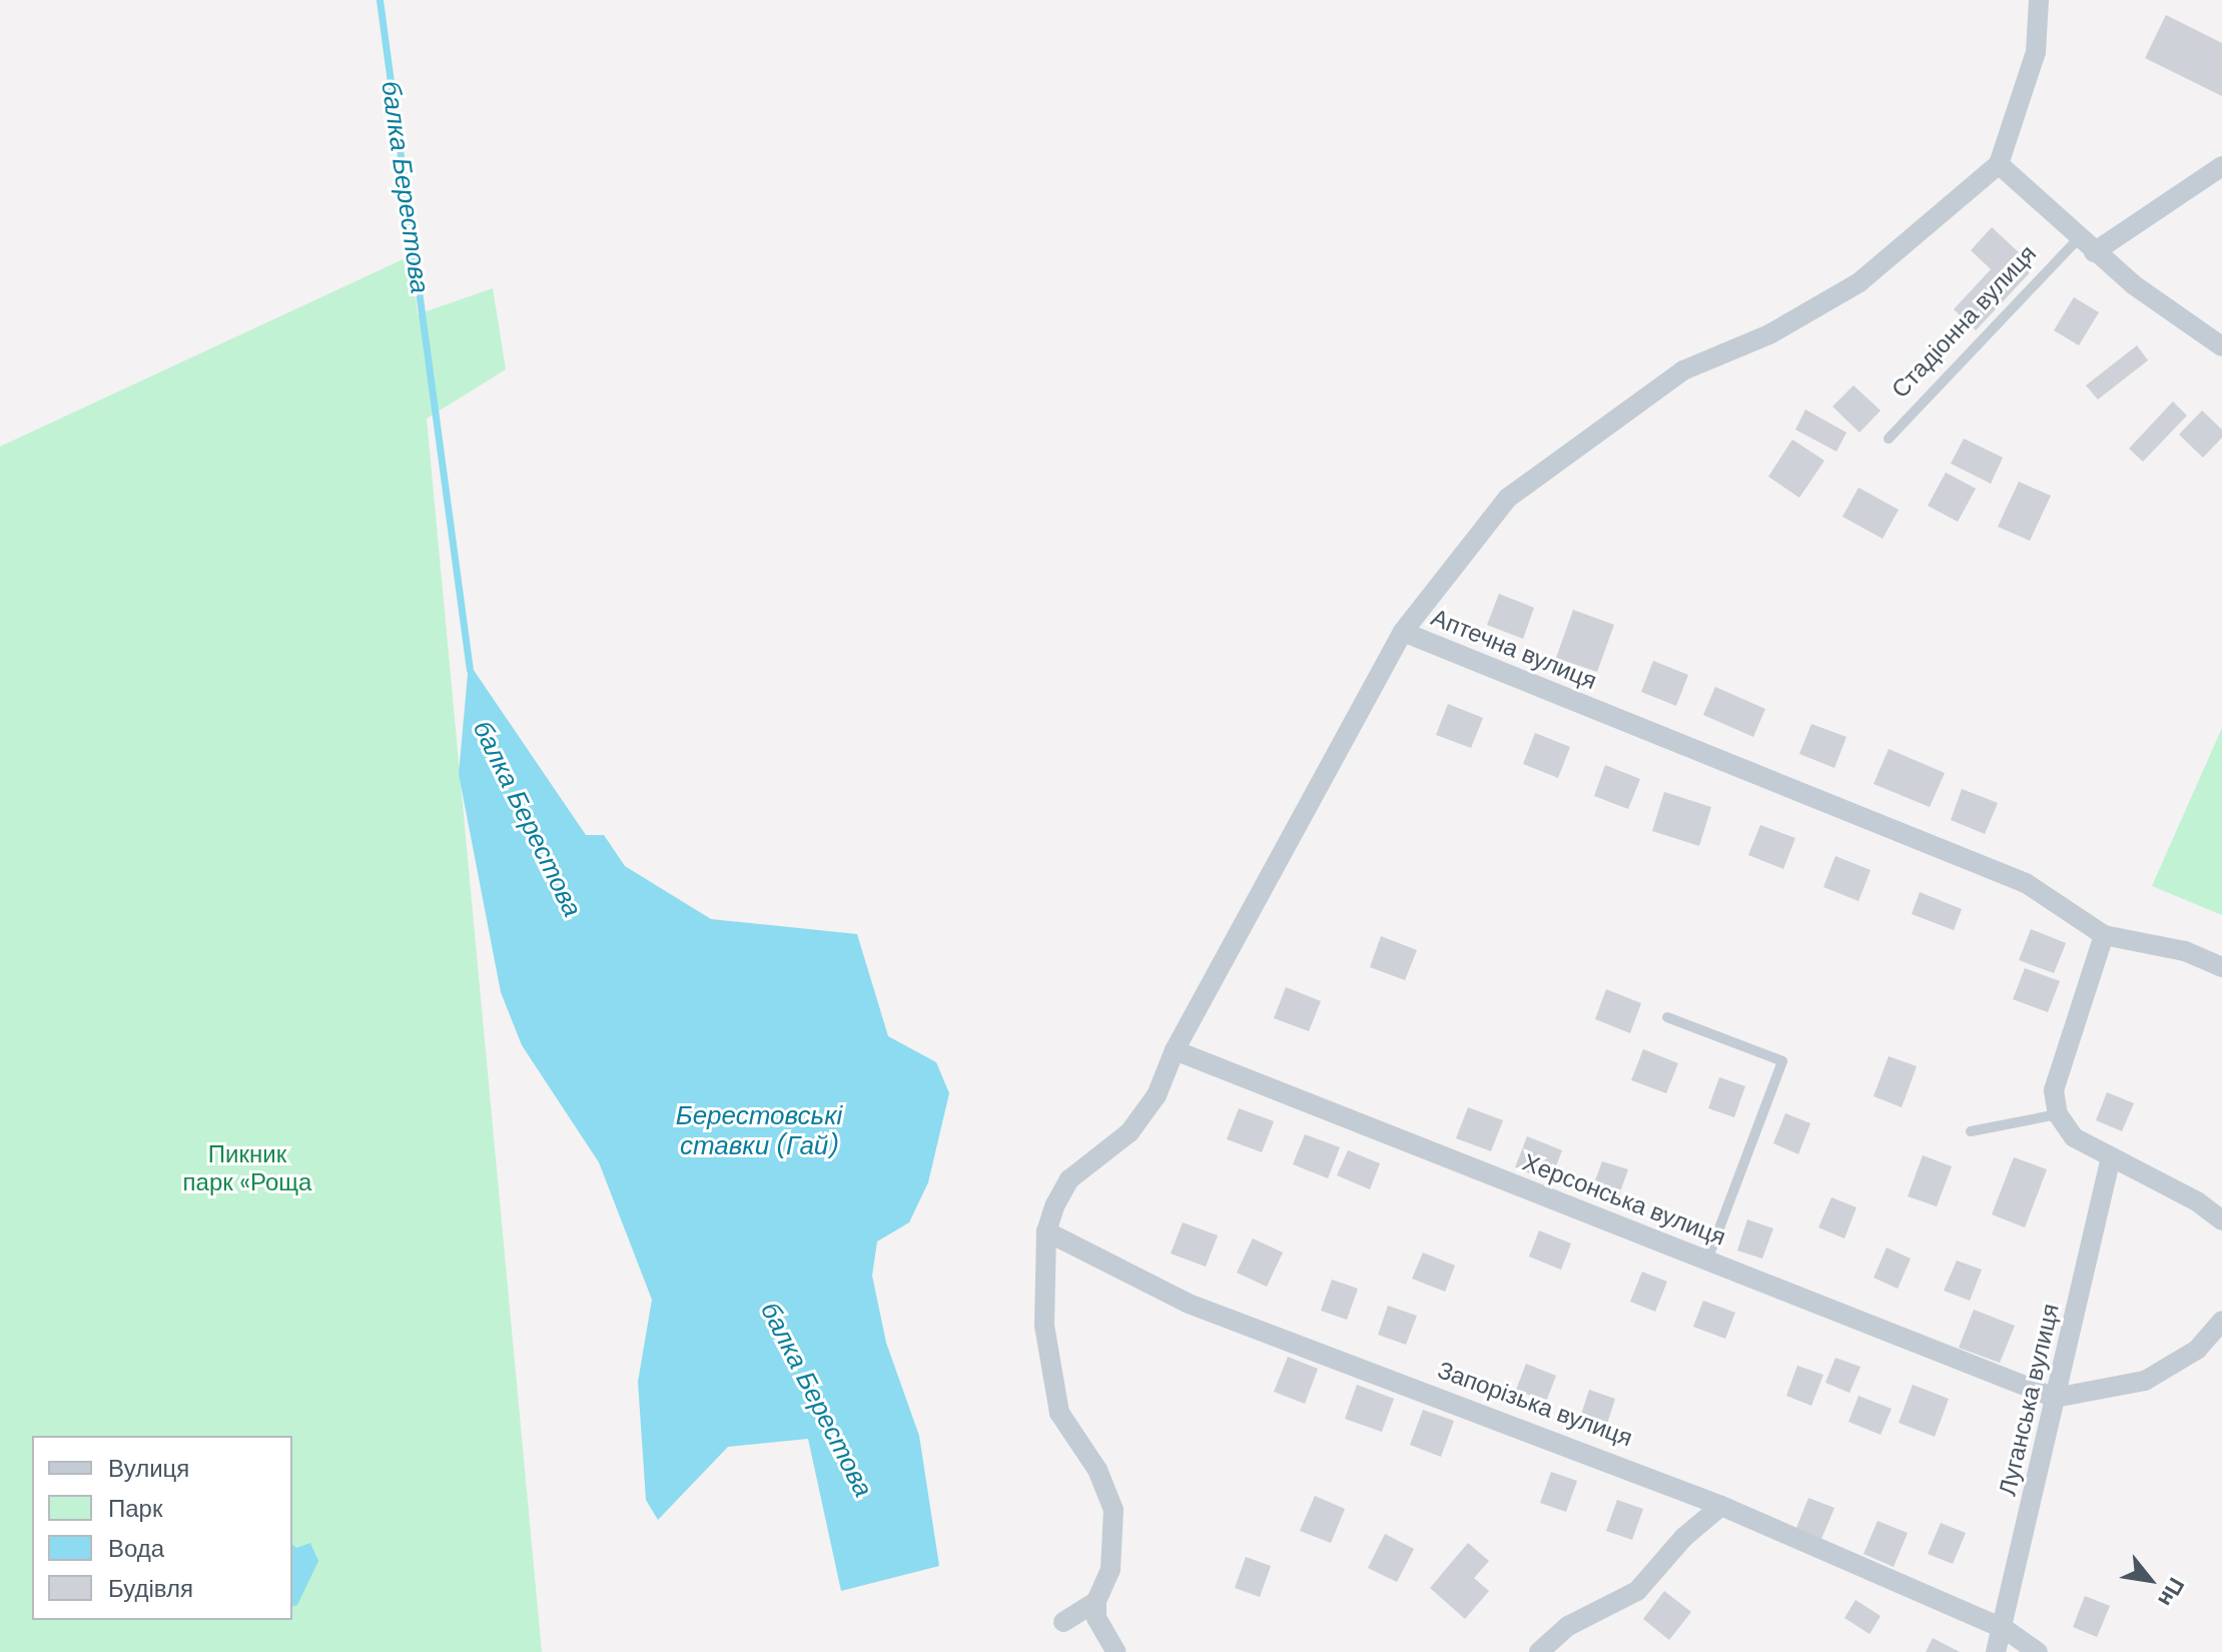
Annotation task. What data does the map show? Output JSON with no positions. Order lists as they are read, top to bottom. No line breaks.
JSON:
{"streets":{"street":["Аптечна вулиця","Херсонська вулиця","Луганська вулиця","Запорізька вулиця"],"lane":["Стадіонна вулиця"]},"crossings":[["Херсонська вулиця","Луганська вулиця"],["Луганська вулиця","Запорізька вулиця"]],"water":["балка Берестова","Берестовські ставки (Гай)"],"parks":["Пикник парк «Роща"],"legend":["Вулиця","Парк","Вода","Будівля"],"north":"bottom right"}
